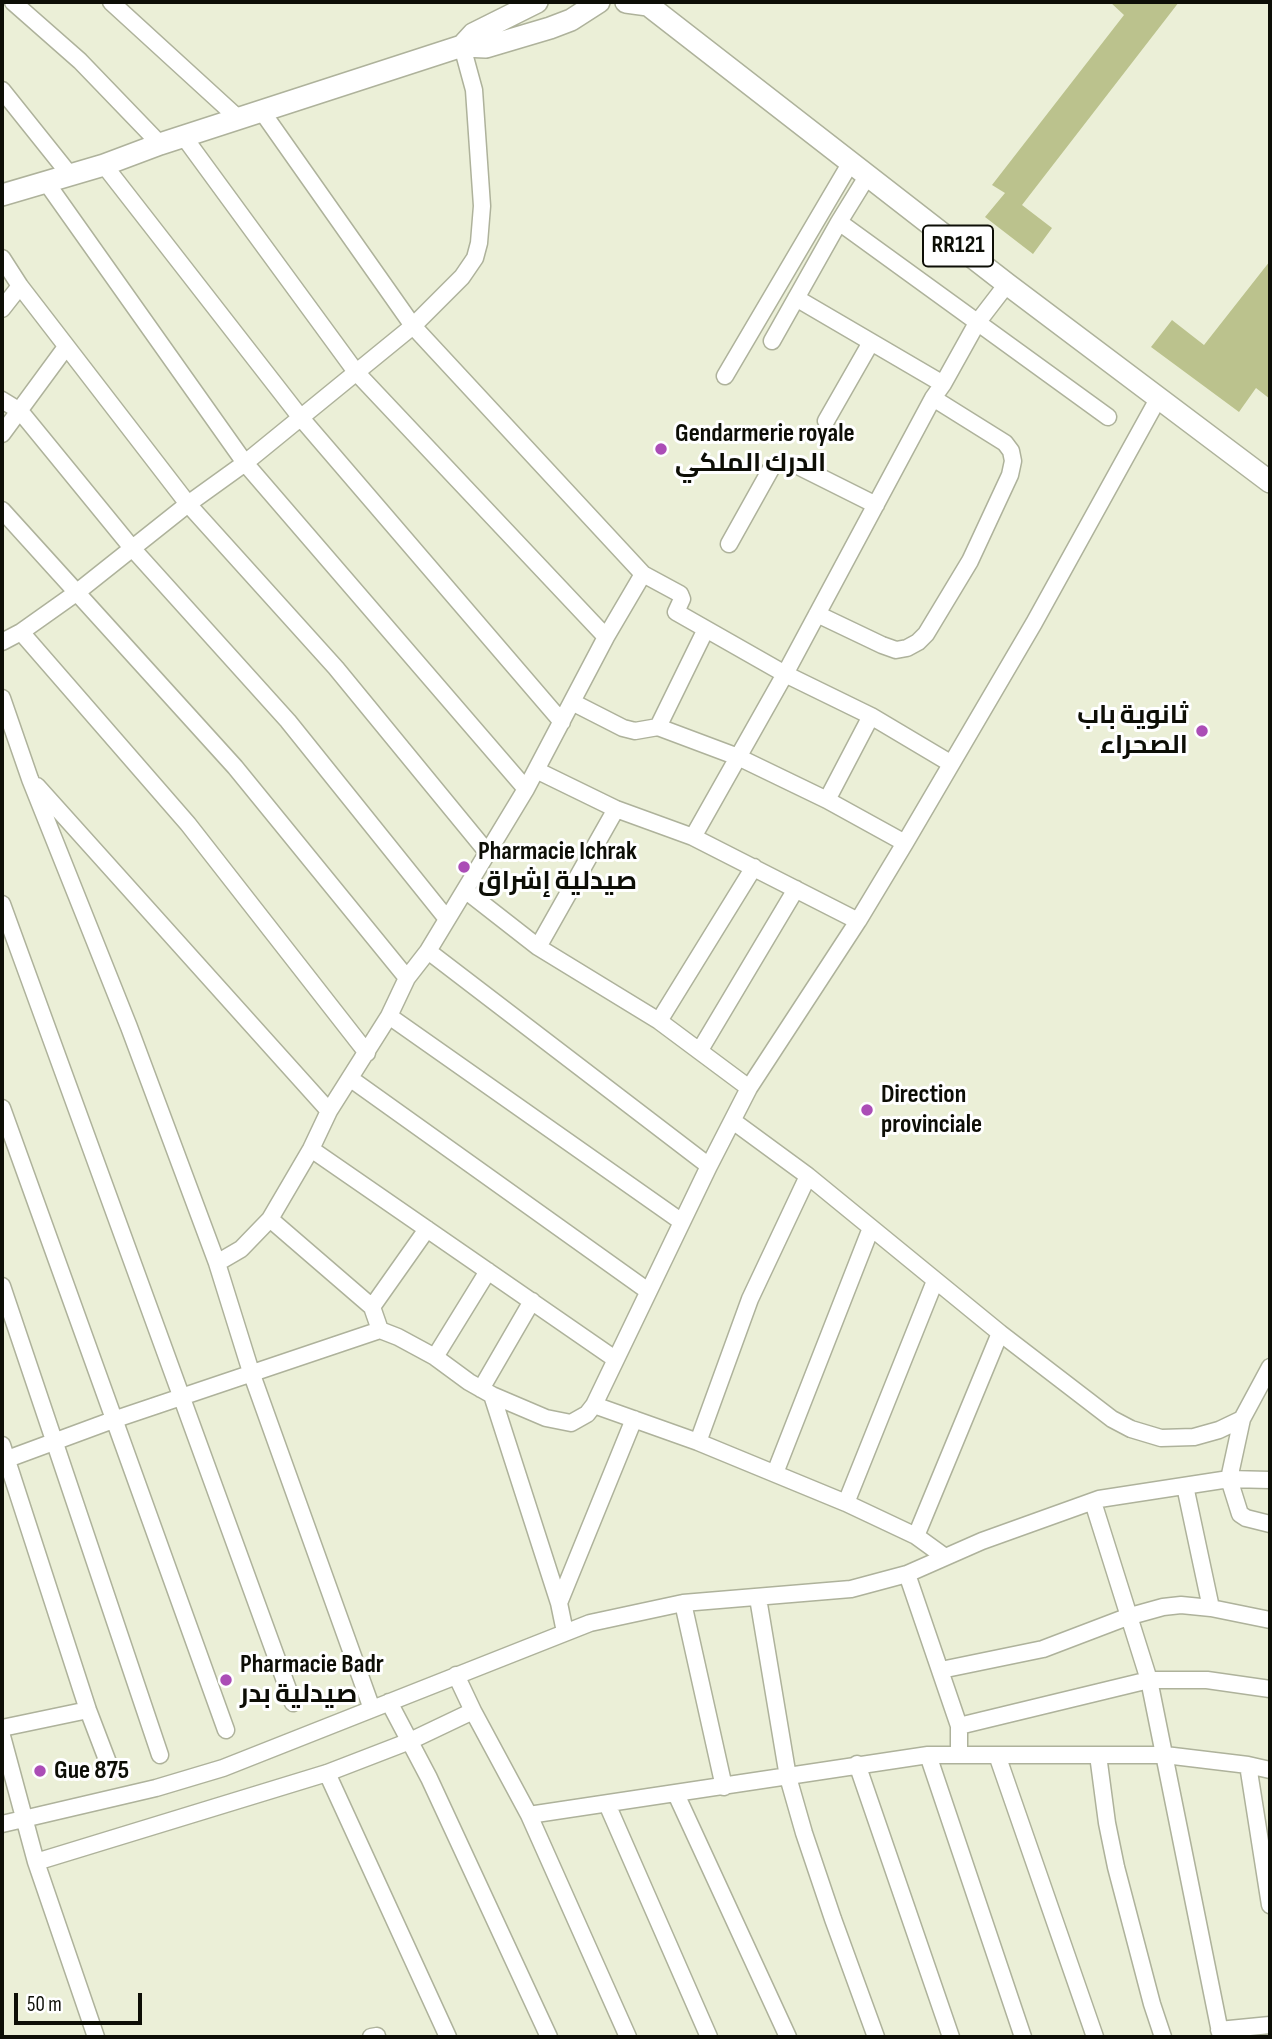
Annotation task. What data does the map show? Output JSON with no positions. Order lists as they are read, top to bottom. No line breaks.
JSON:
{"streets":{"main road":["RR121"]},"places":["Gendarmerie royale الدرك الملكي","ثانوية باب الصحراء","Pharmacie Ichrak صيدلية إشراق","Direction provinciale","Pharmacie Badr صيدلية بدر","Gue 875"],"scale_bar":"50 m"}
